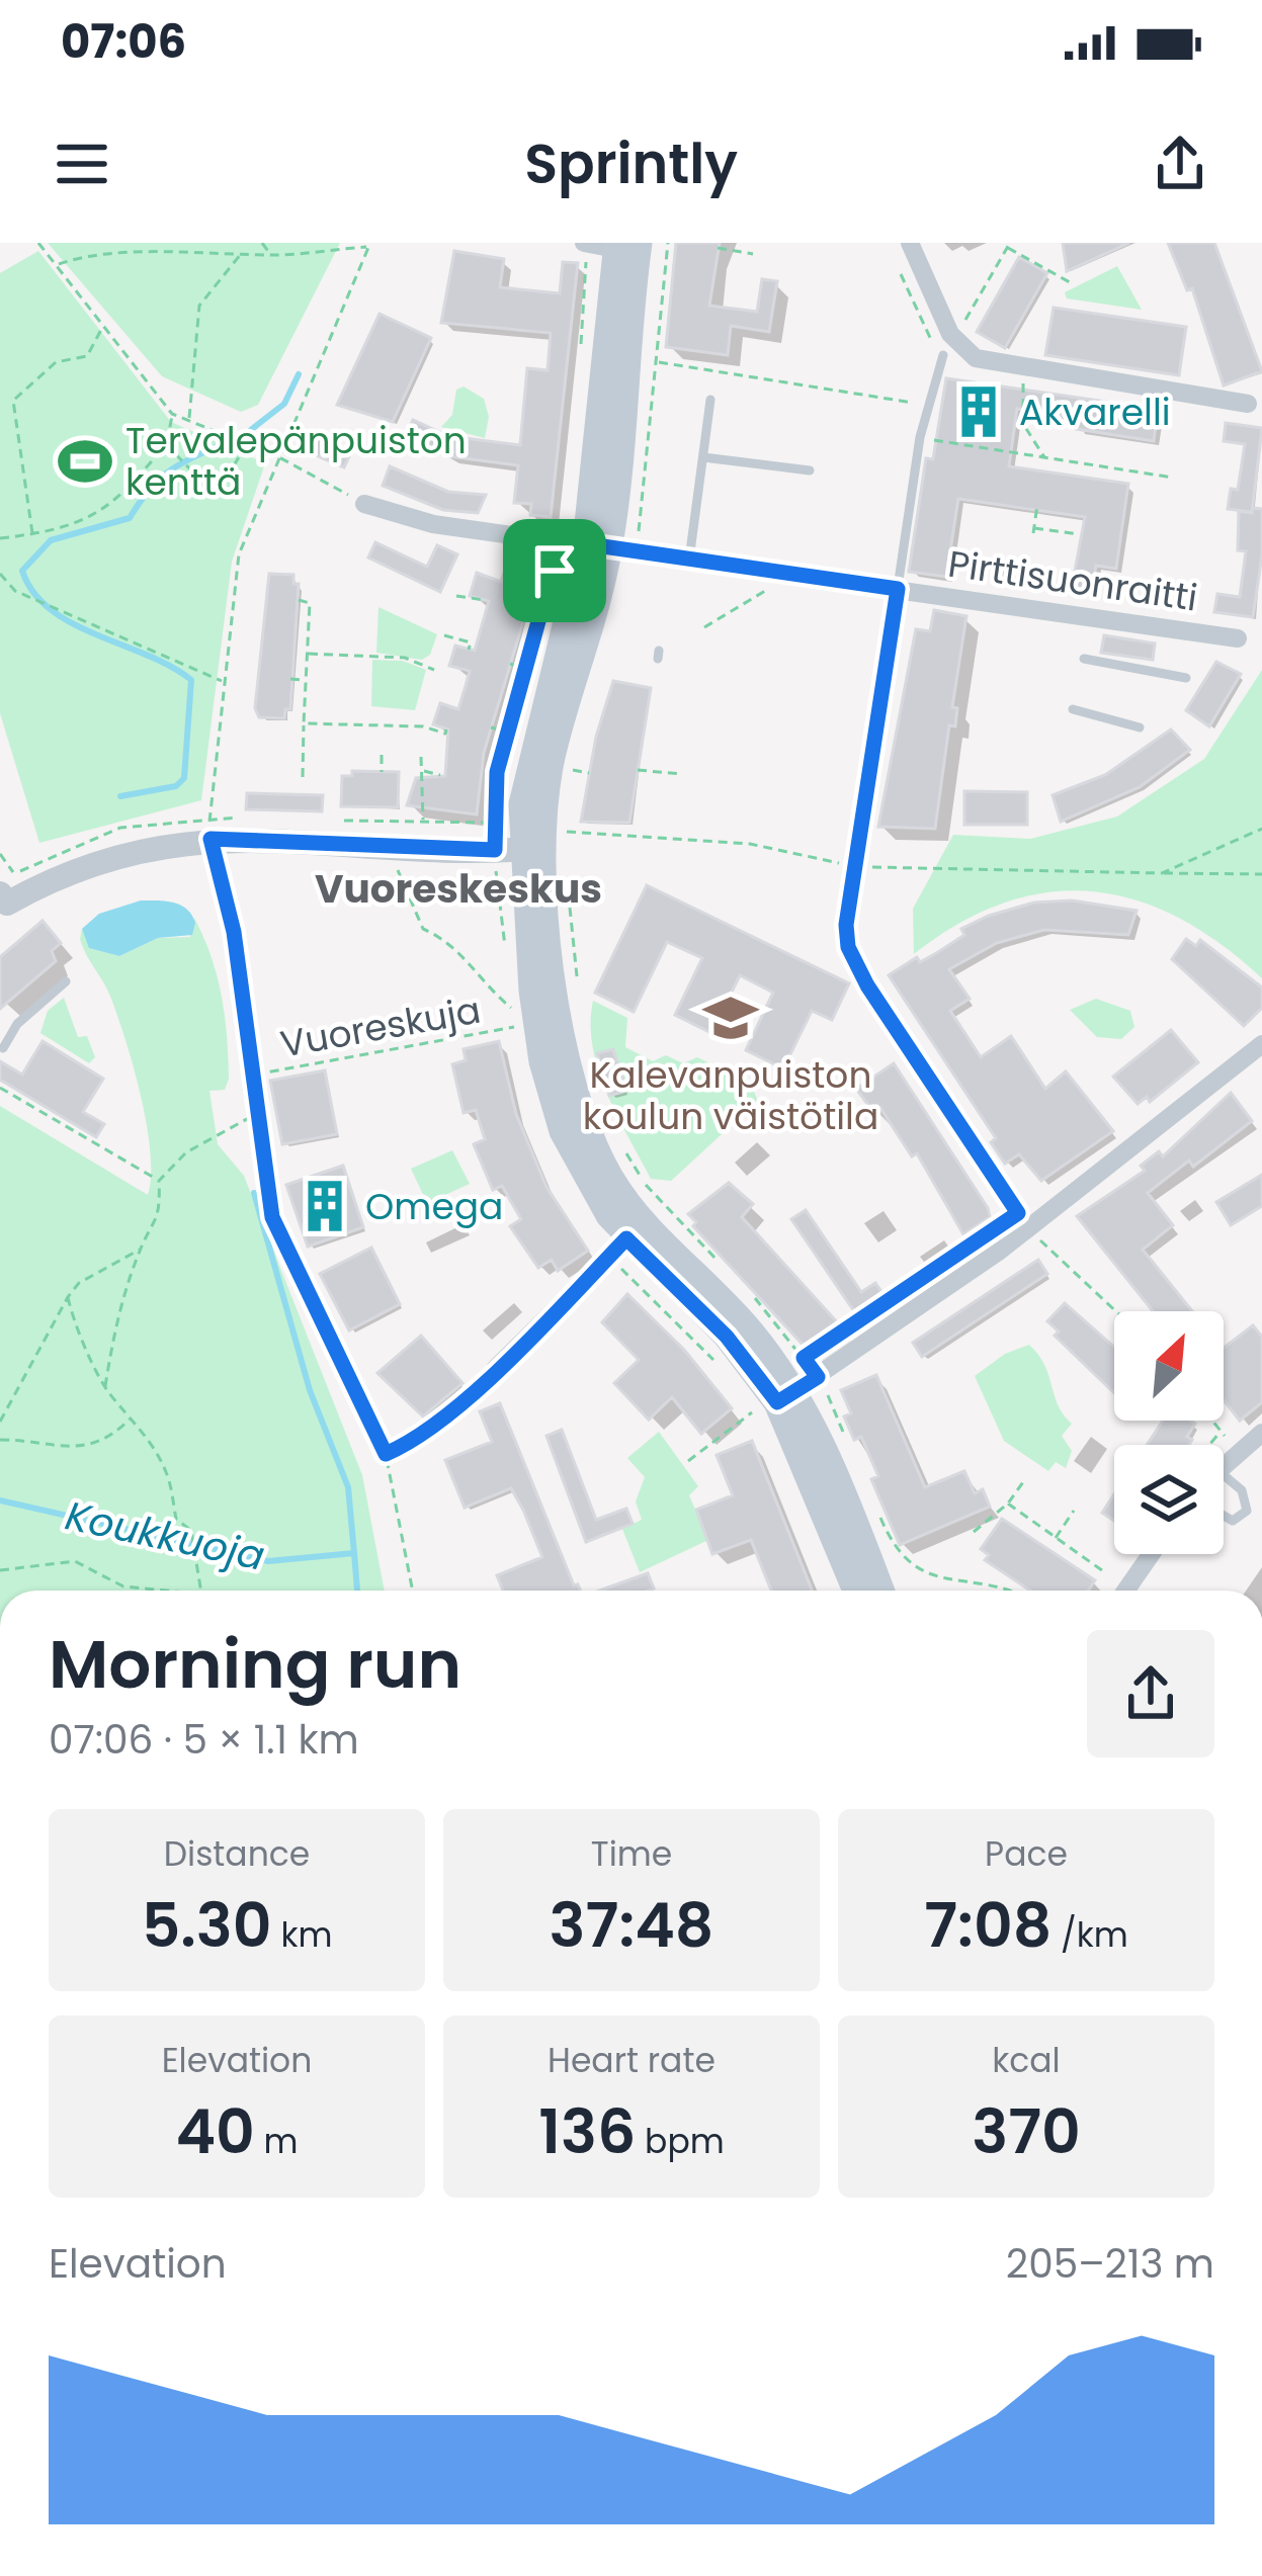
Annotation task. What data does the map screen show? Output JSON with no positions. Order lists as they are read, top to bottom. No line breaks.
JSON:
{"streets":{"street":["Pirttisuonraitti"],"path":["Vuoreskuja"]},"districts":["Vuoreskeskus"],"water":["Koukkuoja"],"places":{"building":["Akvarelli","Omega"],"sports":["Tervalepänpuiston kenttä"],"school or university":["Kalevanpuiston koulun väistötila"]},"north":"top right","page":{"status":"07:06","header":"Sprintly","heading":["Morning run","07:06 · 5 × 1.1 km"],"stats":[["Distance","5.30 km"],["Time","37:48"],["Pace","7:08 /km"],["Elevation","40 m"],["Heart rate","136 bpm"],["kcal","370"]],"chart":["Elevation","205–213 m"]}}
